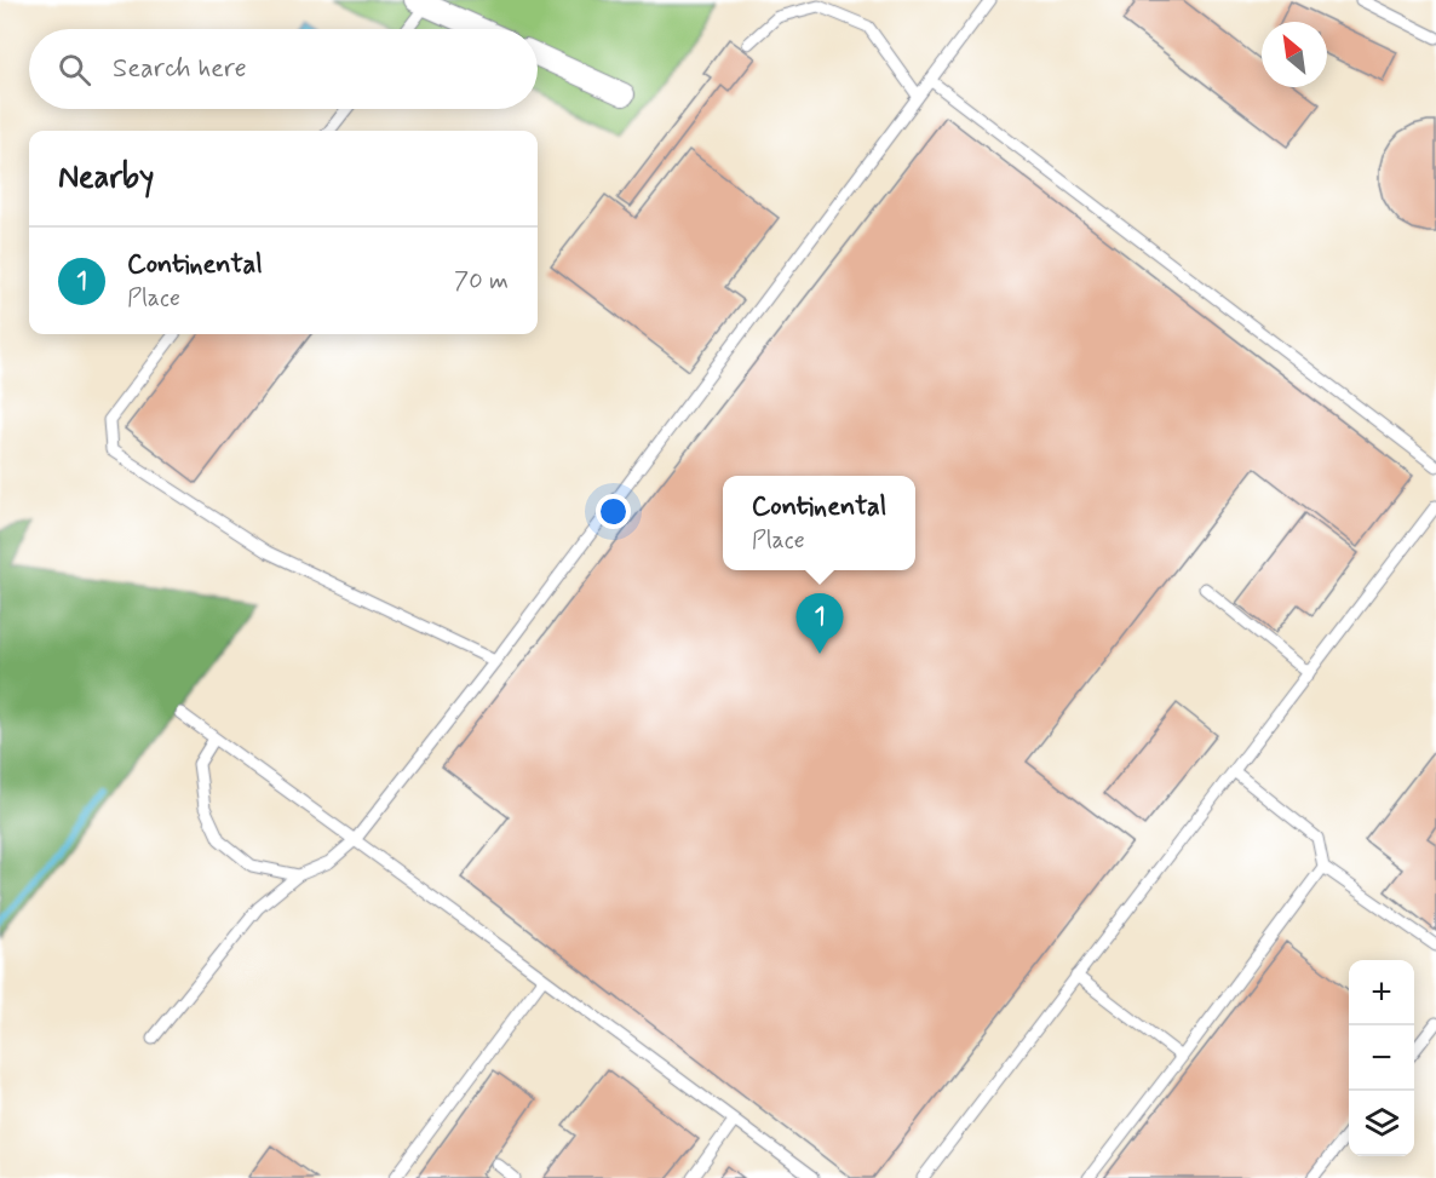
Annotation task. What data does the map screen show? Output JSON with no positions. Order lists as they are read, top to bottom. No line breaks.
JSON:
{"north":"top left","page":{"search":"Search here","heading":"Nearby","list":[{"mark":"1","name":"Continental","note":"Place","value":"70 m"}],"popup":["Continental","Place"],"pins":"1","map_buttons":["+","−"]}}
